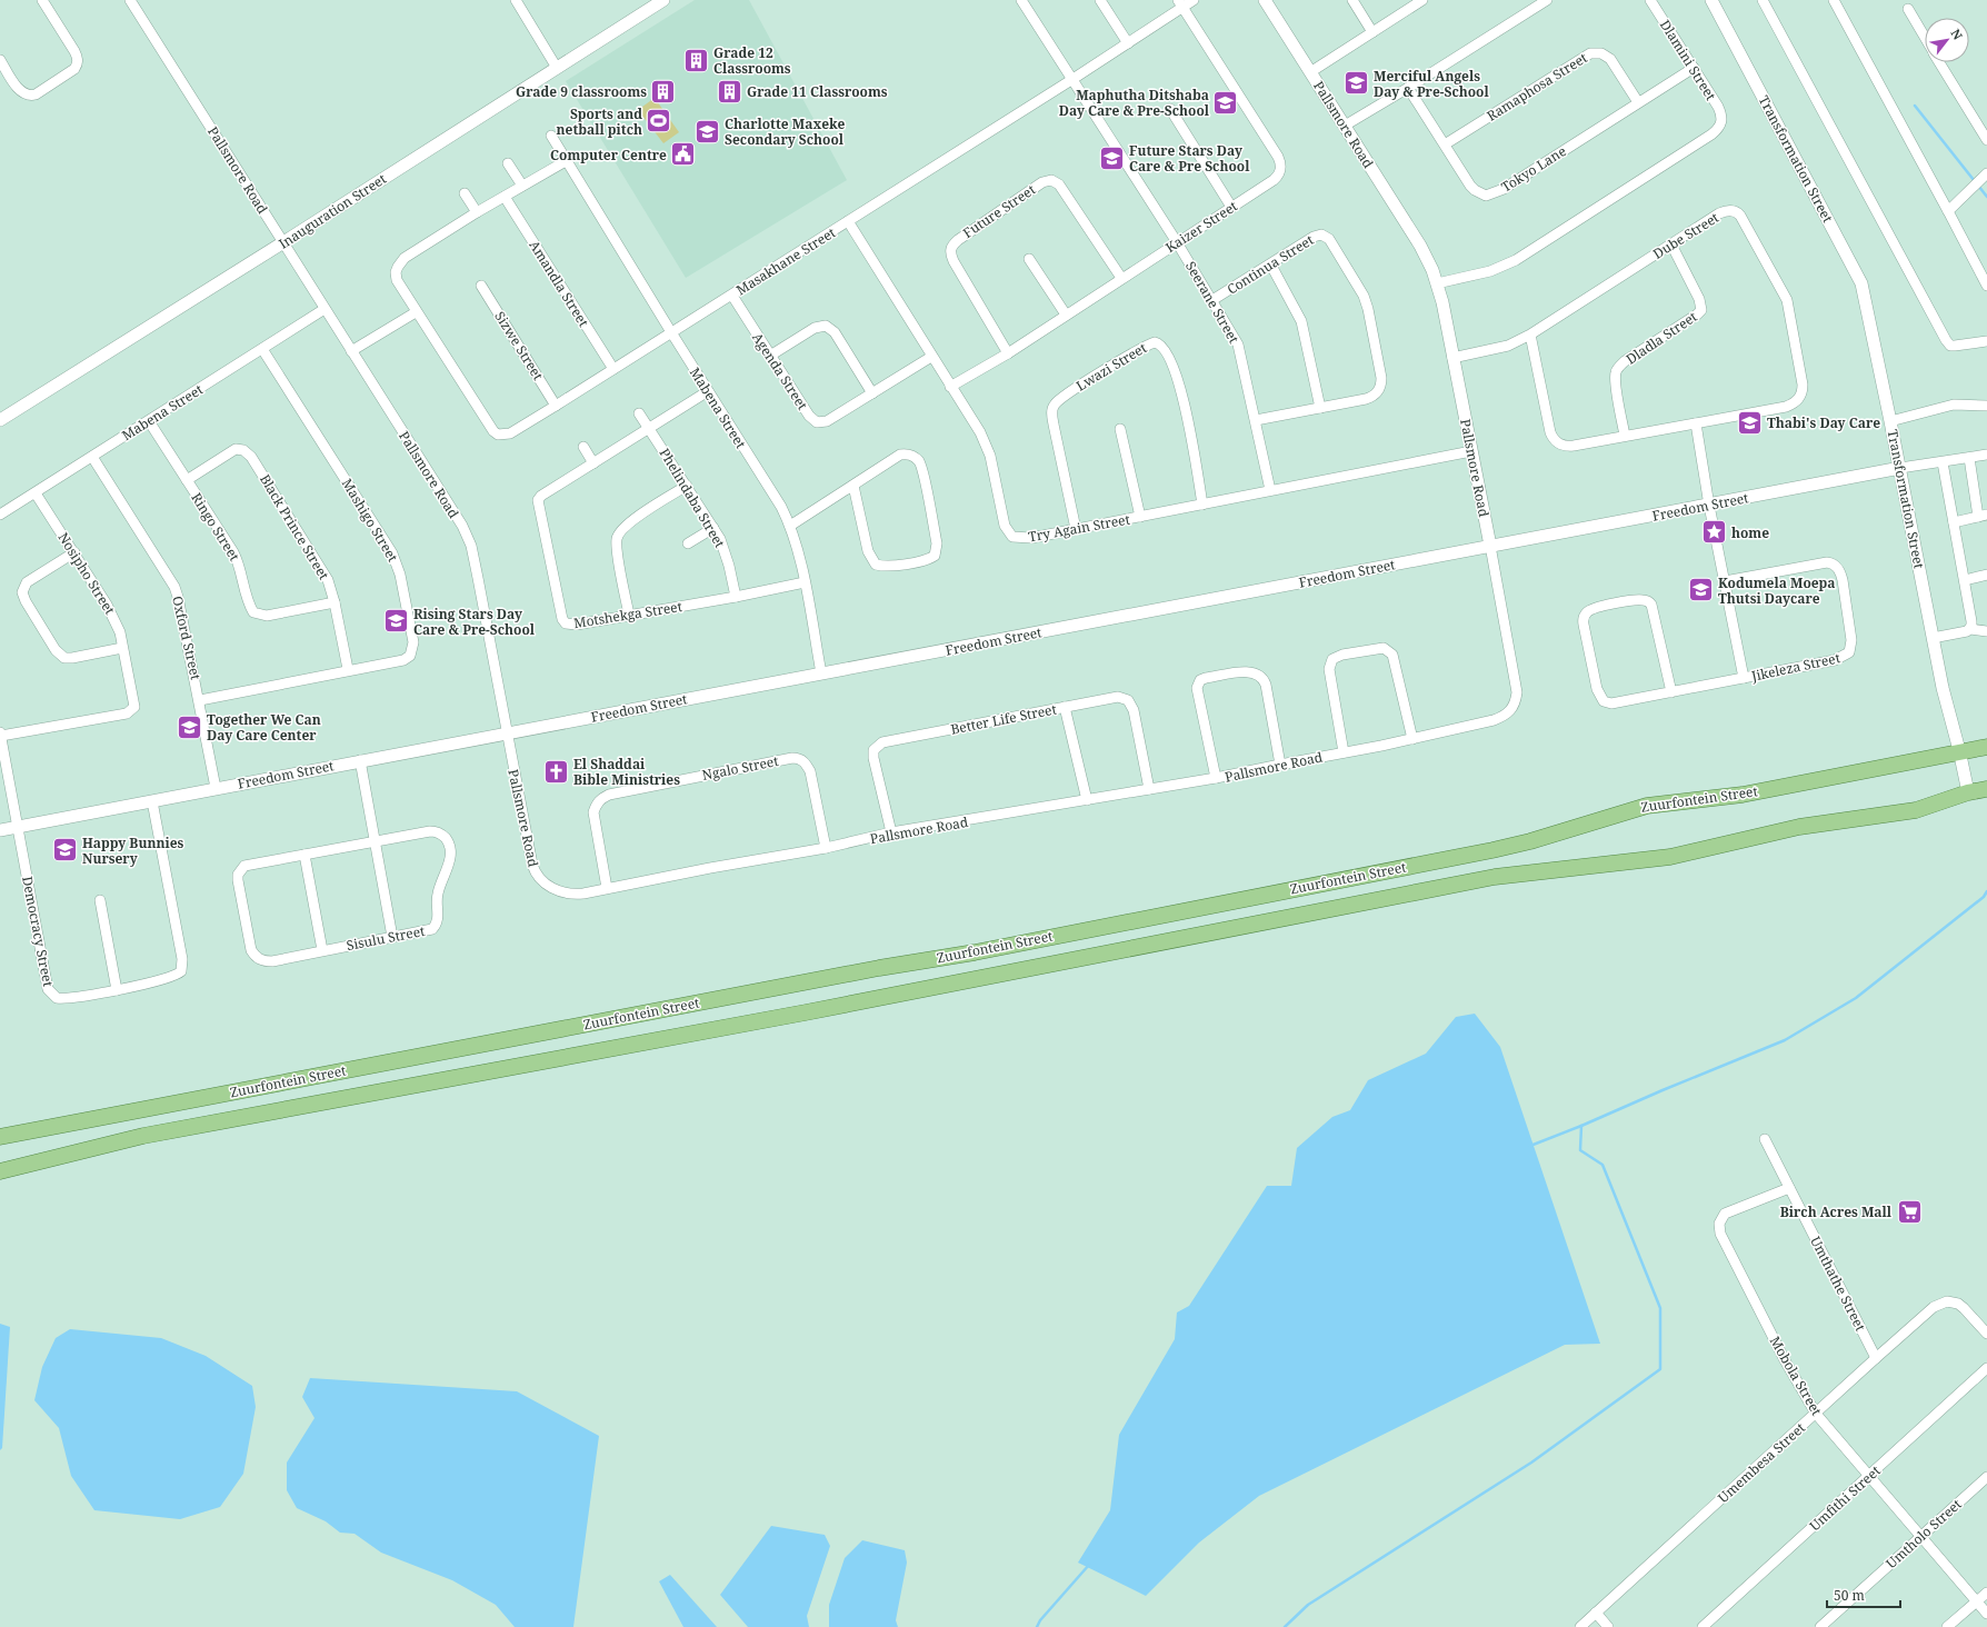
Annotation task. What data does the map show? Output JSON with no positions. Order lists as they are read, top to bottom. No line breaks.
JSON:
{"streets":{"main road":["Zuurfontein Street"],"street":["Dlamini Street","Ramaphosa Street","Pallsmore Road","Transformation Street","Tokyo Lane","Inauguration Street","Future Street","Kaizer Street","Dube Street","Masakhane Street","Continua Street","Amandla Street","Seerane Street","Dladla Street","Sizwe Street","Lwazi Street","Agenda Street","Mabena Street","Phelindaba Street","Freedom Street","Mashigo Street","Ringo Street","Black Prince Street","Try Again Street","Nosipho Street","Motshekga Street","Oxford Street","Jikeleza Street","Better Life Street","Ngalo Street","Democracy Street","Sisulu Street","Umthathe Street","Mobola Street","Umembesa Street","Umfithi Street","Umtholo Street"]},"crossings":[["Dlamini Street","Pallsmore Road"],["Dlamini Street","Tokyo Lane"],["Ramaphosa Street","Tokyo Lane"],["Pallsmore Road","Inauguration Street"],["Pallsmore Road","Dube Street"],["Pallsmore Road","Mabena Street"],["Pallsmore Road","Freedom Street"],["Pallsmore Road","Try Again Street"],["Pallsmore Road","Better Life Street"],["Pallsmore Road","Ngalo Street"],["Transformation Street","Freedom Street"],["Transformation Street","Zuurfontein Street"],["Future Street","Kaizer Street"],["Kaizer Street","Masakhane Street"],["Kaizer Street","Seerane Street"],["Kaizer Street","Try Again Street"],["Dube Street","Dladla Street"],["Masakhane Street","Amandla Street"],["Masakhane Street","Seerane Street"],["Masakhane Street","Sizwe Street"],["Masakhane Street","Agenda Street"],["Masakhane Street","Mabena Street"],["Masakhane Street","Try Again Street"],["Continua Street","Seerane Street"],["Seerane Street","Try Again Street"],["Lwazi Street","Try Again Street"],["Agenda Street","Try Again Street"],["Mabena Street","Freedom Street"],["Mabena Street","Mashigo Street"],["Mabena Street","Ringo Street"],["Mabena Street","Nosipho Street"],["Mabena Street","Motshekga Street"],["Mabena Street","Oxford Street"],["Phelindaba Street","Motshekga Street"],["Freedom Street","Oxford Street"],["Freedom Street","Democracy Street"],["Mashigo Street","Black Prince Street"],["Mashigo Street","Oxford Street"],["Ringo Street","Black Prince Street"],["Umthathe Street","Mobola Street"],["Umthathe Street","Umembesa Street"],["Mobola Street","Umembesa Street"],["Mobola Street","Umfithi Street"],["Mobola Street","Umtholo Street"]],"places":{"building":["Grade 12 Classrooms","Grade 9 classrooms","Grade 11 Classrooms"],"school or university":["Merciful Angels Day & Pre-School","Maphutha Ditshaba Day Care & Pre-School","Charlotte Maxeke Secondary School","Future Stars Day Care & Pre School","Thabi's Day Care","Kodumela Moepa Thutsi Daycare","Rising Stars Day Care & Pre-School","Together We Can Day Care Center","Happy Bunnies Nursery"],"sports":["Sports and netball pitch"],"public building":["Computer Centre"],"place":["home"],"church":["El Shaddai Bible Ministries"],"supermarket":["Birch Acres Mall"]},"scale_bar":"50 m","north":"top right"}
